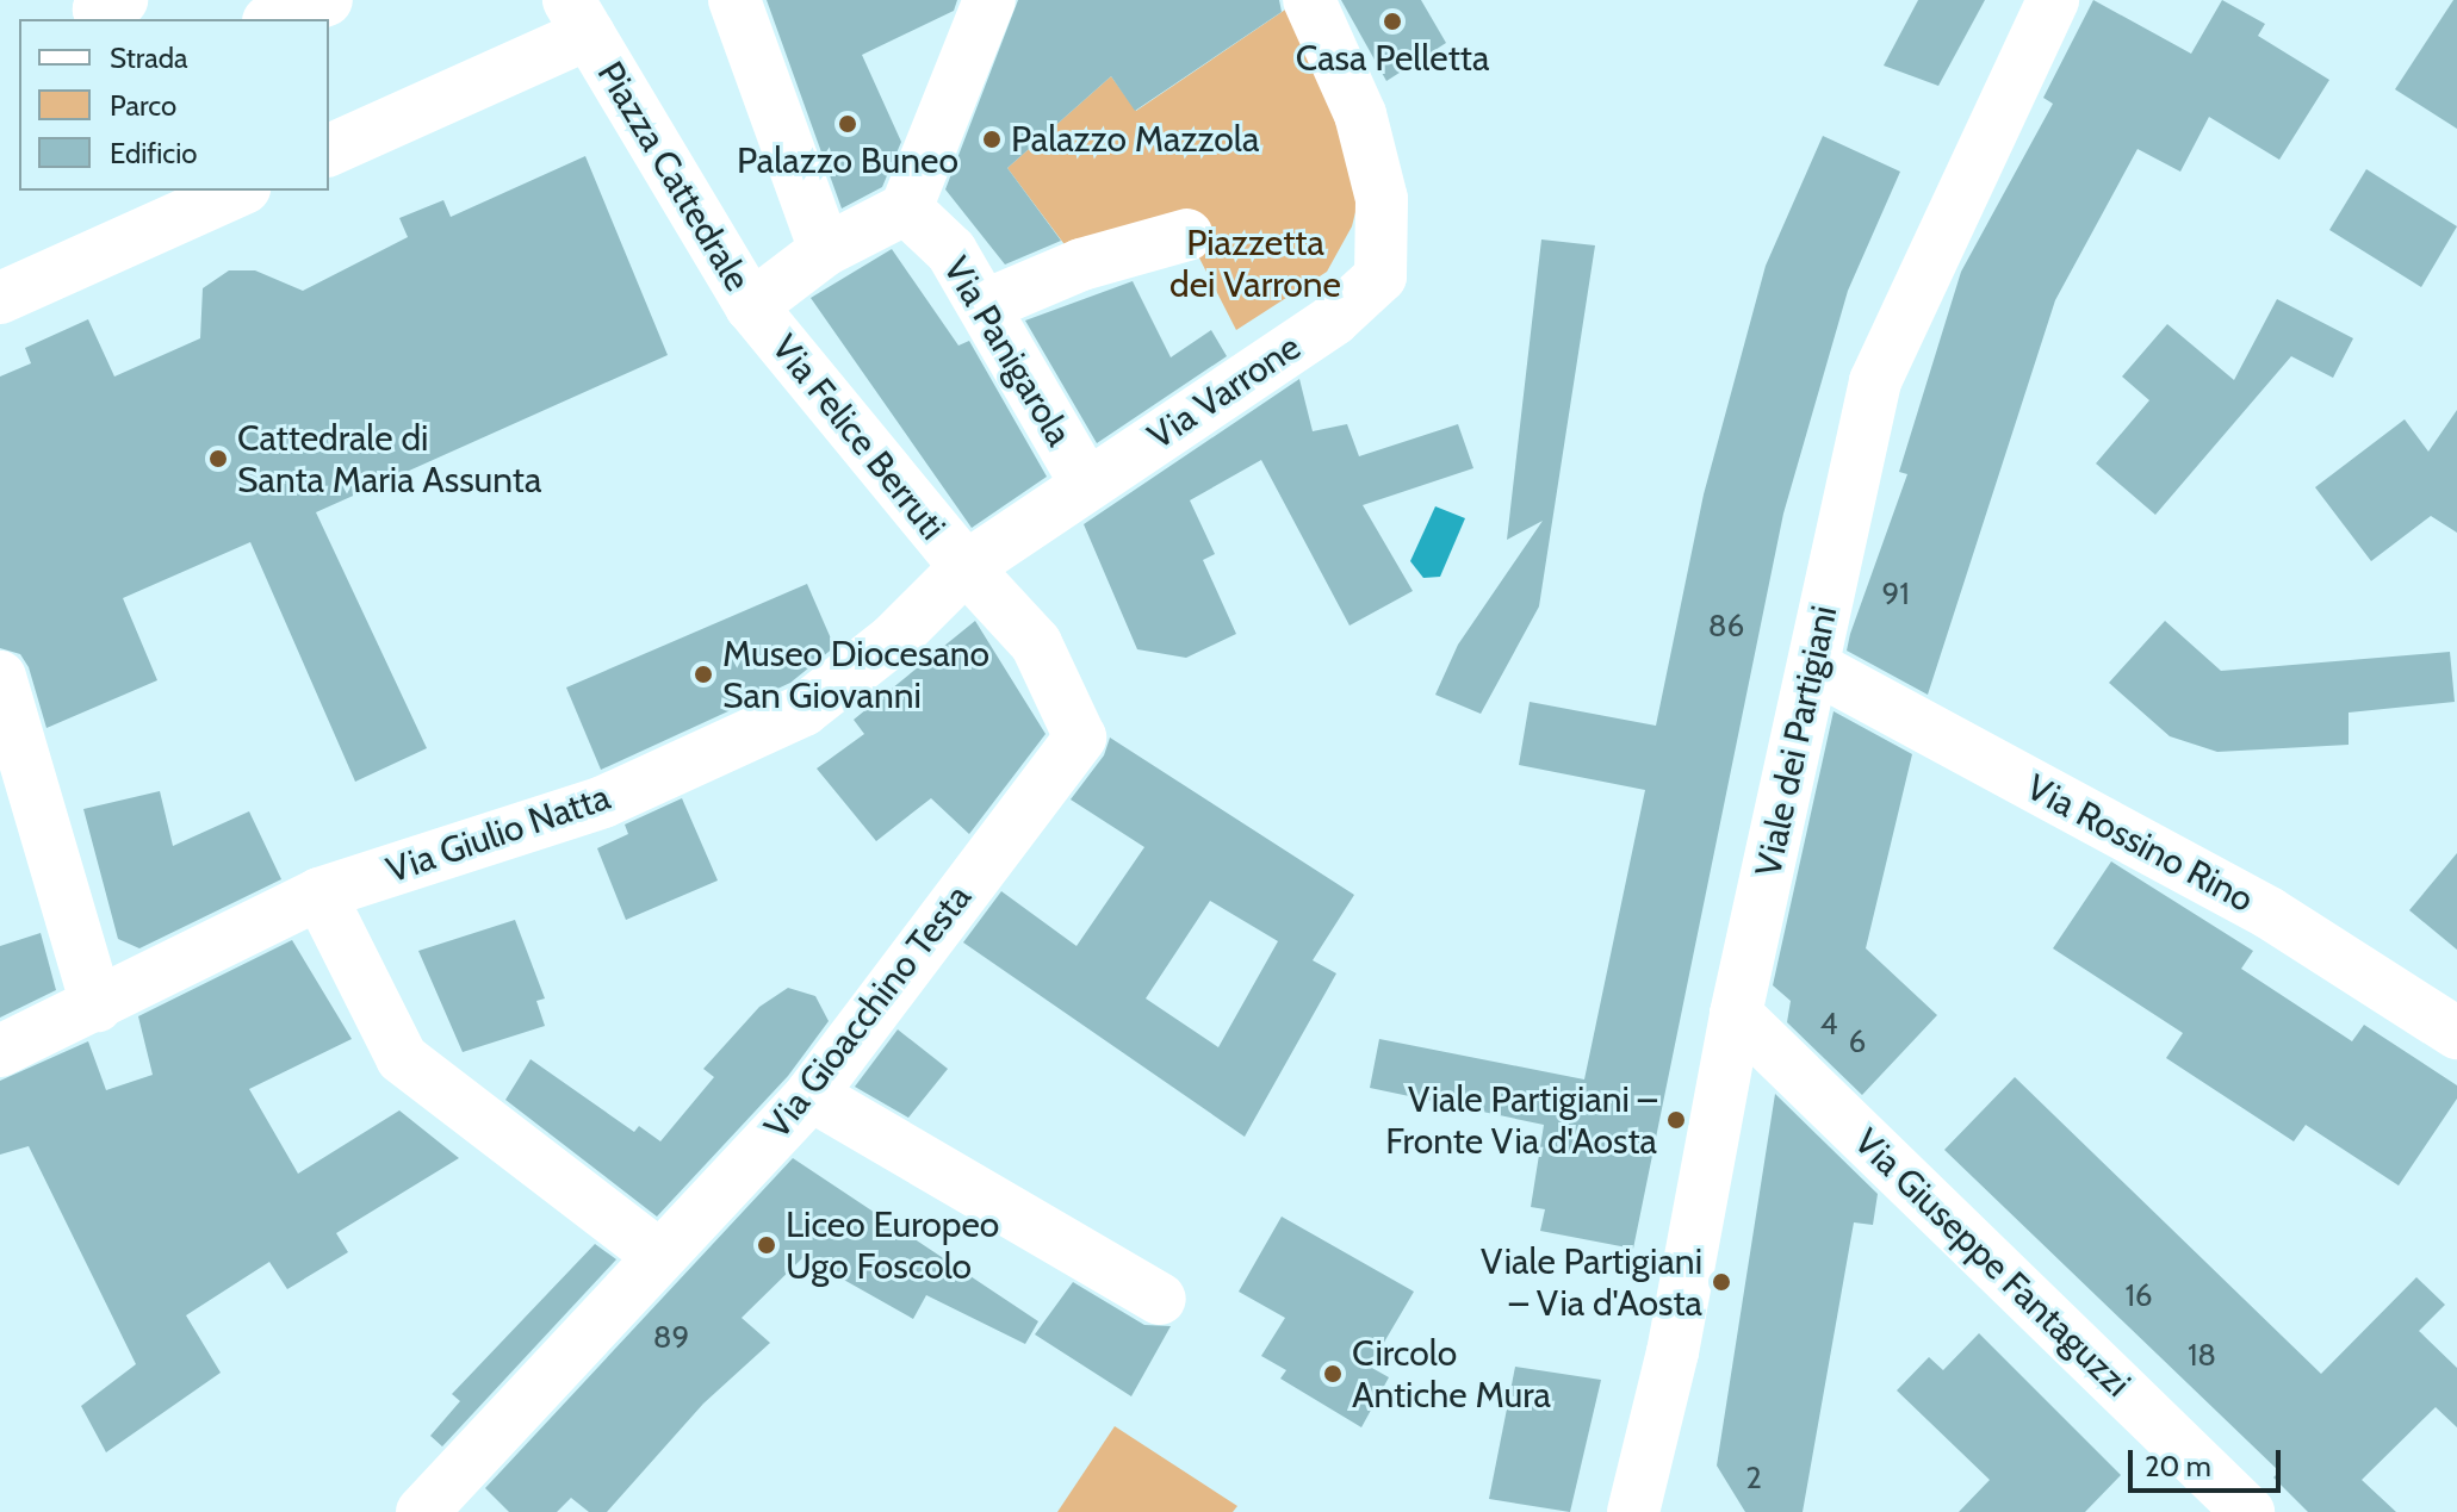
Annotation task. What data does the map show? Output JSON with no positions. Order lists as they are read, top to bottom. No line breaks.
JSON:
{"streets":{"street":["Piazza Cattedrale","Via Panigarola","Via Varrone","Via Felice Berruti","Viale dei Partigiani","Via Giulio Natta","Via Rossino Rino","Via Gioacchino Testa","Via Giuseppe Fantaguzzi"]},"crossings":[["Piazza Cattedrale","Via Felice Berruti"],["Via Panigarola","Via Varrone"],["Via Varrone","Via Felice Berruti"],["Via Varrone","Via Giulio Natta"],["Via Varrone","Via Gioacchino Testa"],["Via Felice Berruti","Via Giulio Natta"],["Via Felice Berruti","Via Gioacchino Testa"],["Viale dei Partigiani","Via Rossino Rino"],["Viale dei Partigiani","Via Giuseppe Fantaguzzi"],["Via Giulio Natta","Via Gioacchino Testa"]],"parks":["Piazzetta dei Varrone"],"places":["Casa Pelletta","Palazzo Buneo","Palazzo Mazzola","Cattedrale di Santa Maria Assunta","Museo Diocesano San Giovanni","Viale Partigiani – Fronte Via d'Aosta","Liceo Europeo Ugo Foscolo","Viale Partigiani – Via d'Aosta","Circolo Antiche Mura"],"house_numbers":["91","86","4","6","16","89","18","2"],"legend":["Strada","Parco","Edificio"],"scale_bar":"20 m"}
